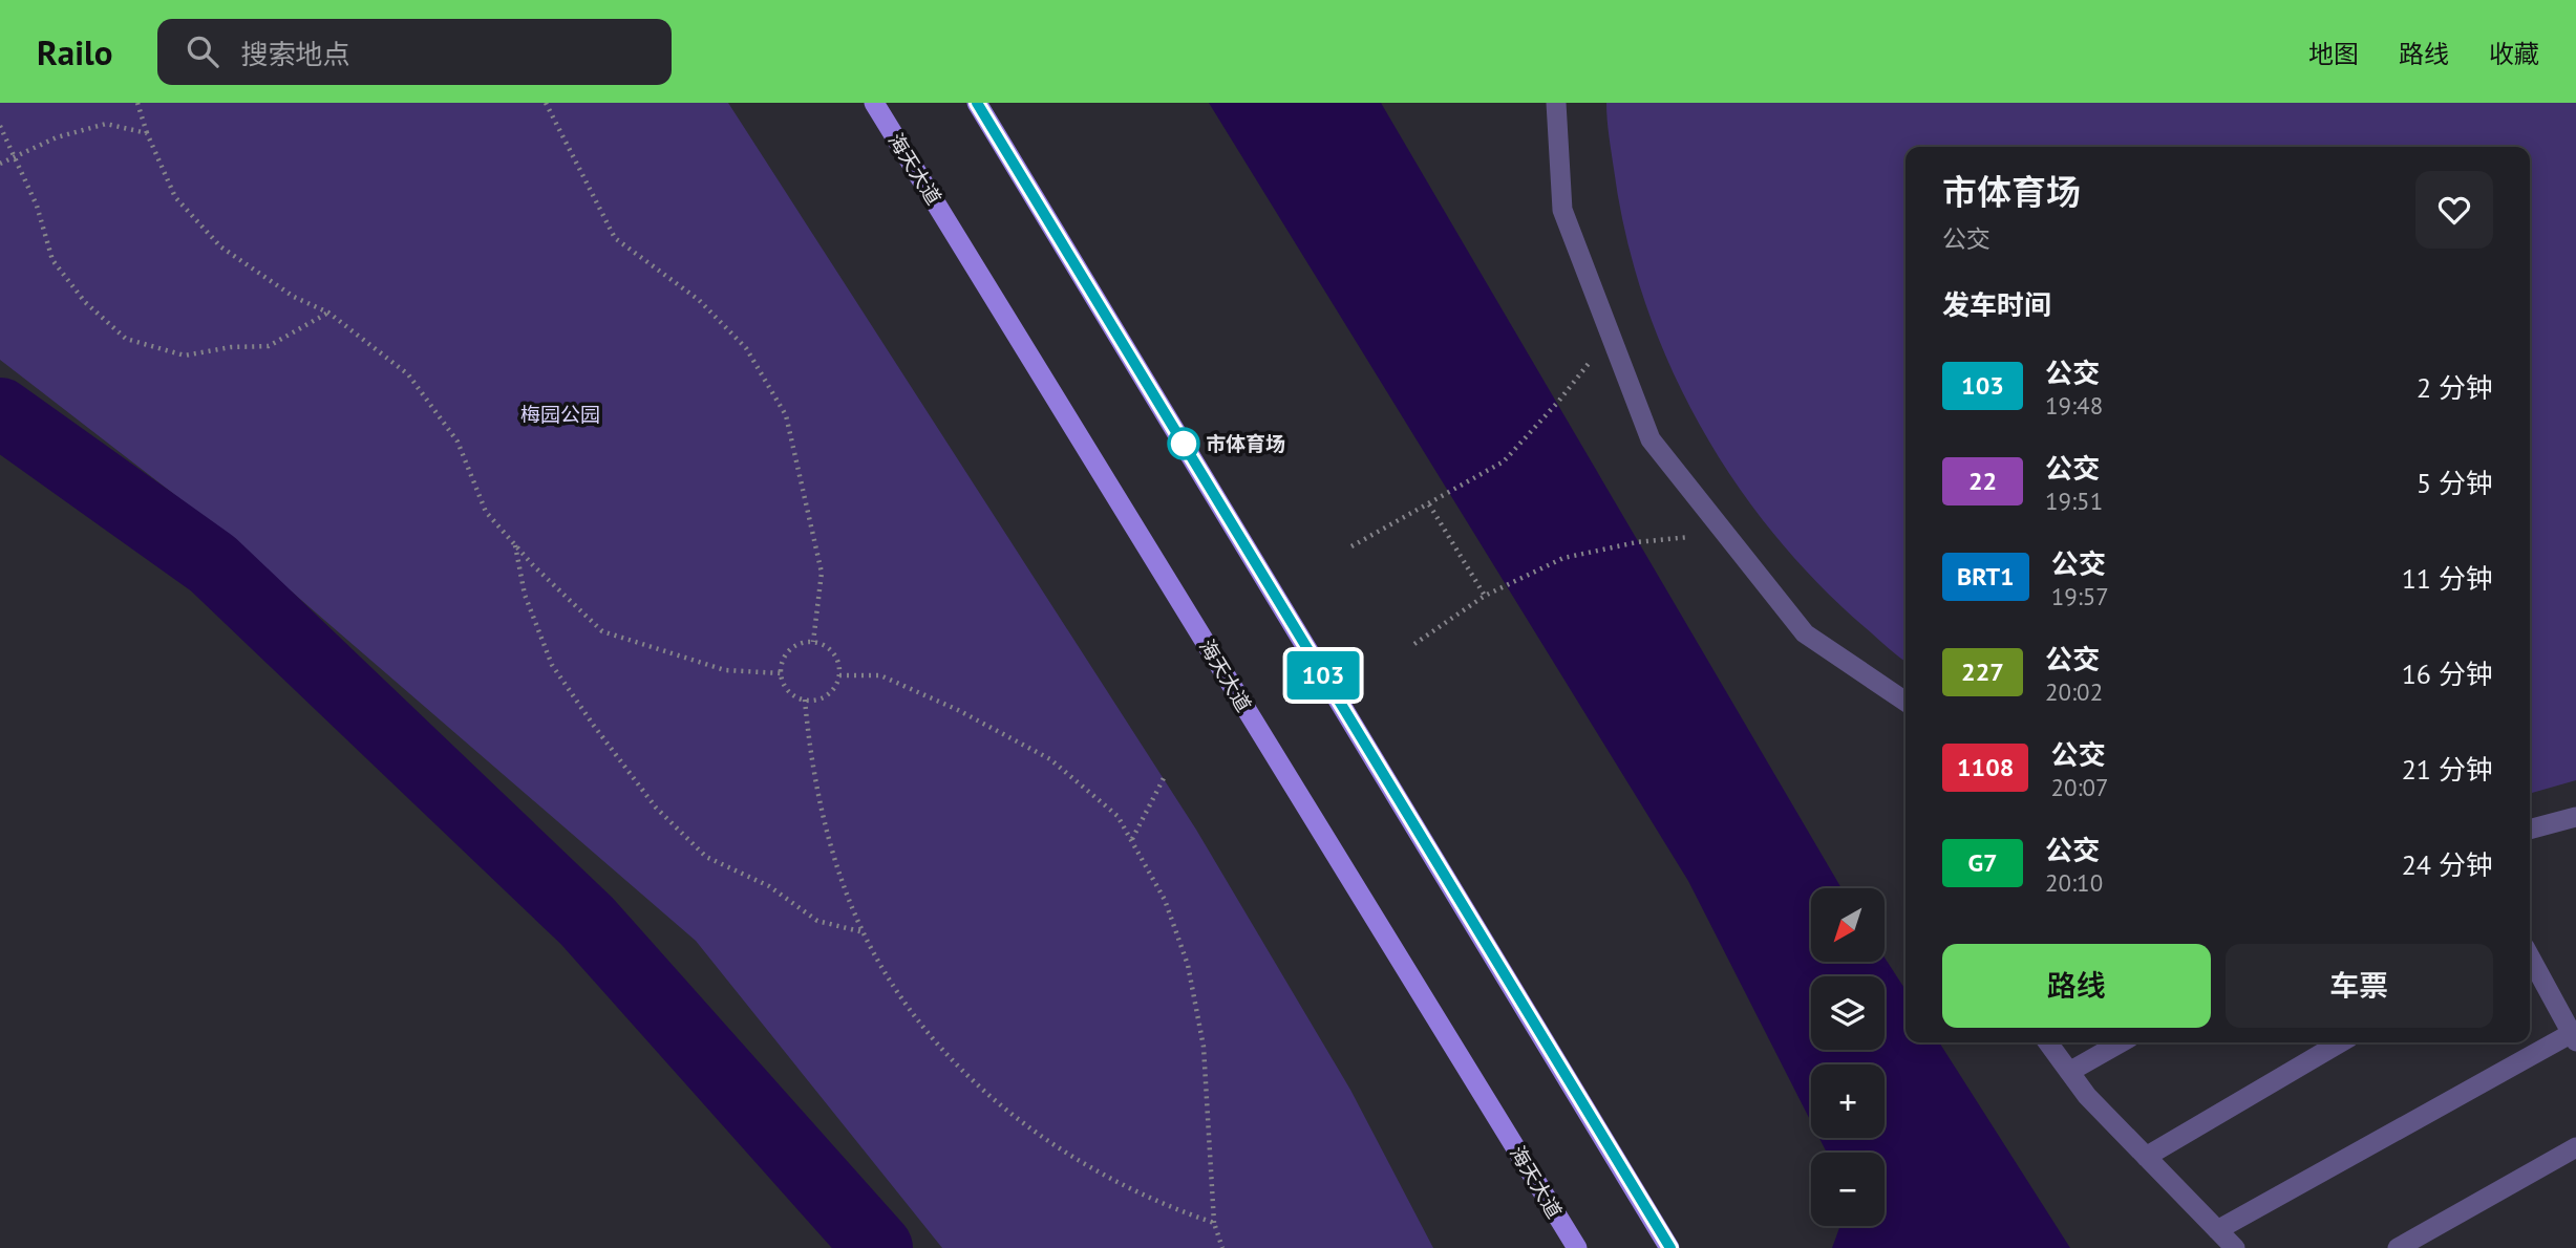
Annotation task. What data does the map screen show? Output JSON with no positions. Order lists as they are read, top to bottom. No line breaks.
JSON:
{"streets":{"main road":["海天大道"]},"parks":["梅园公园"],"places":["市体育场"],"lines":["bus line 103"],"north":"bottom left","page":{"header":"Railo","search":"搜索地点","nav":["地图","路线","收藏"],"on_map":"103","heading":[["市体育场","公交"],"发车时间"],"list":[{"mark":"103","name":"公交","note":"19:48","value":"2 分钟"},{"mark":"22","name":"公交","note":"19:51","value":"5 分钟"},{"mark":"BRT1","name":"公交","note":"19:57","value":"11 分钟"},{"mark":"227","name":"公交","note":"20:02","value":"16 分钟"},{"mark":"1108","name":"公交","note":"20:07","value":"21 分钟"},{"mark":"G7","name":"公交","note":"20:10","value":"24 分钟"}],"map_buttons":["+","−"],"buttons":["路线","车票"]}}
